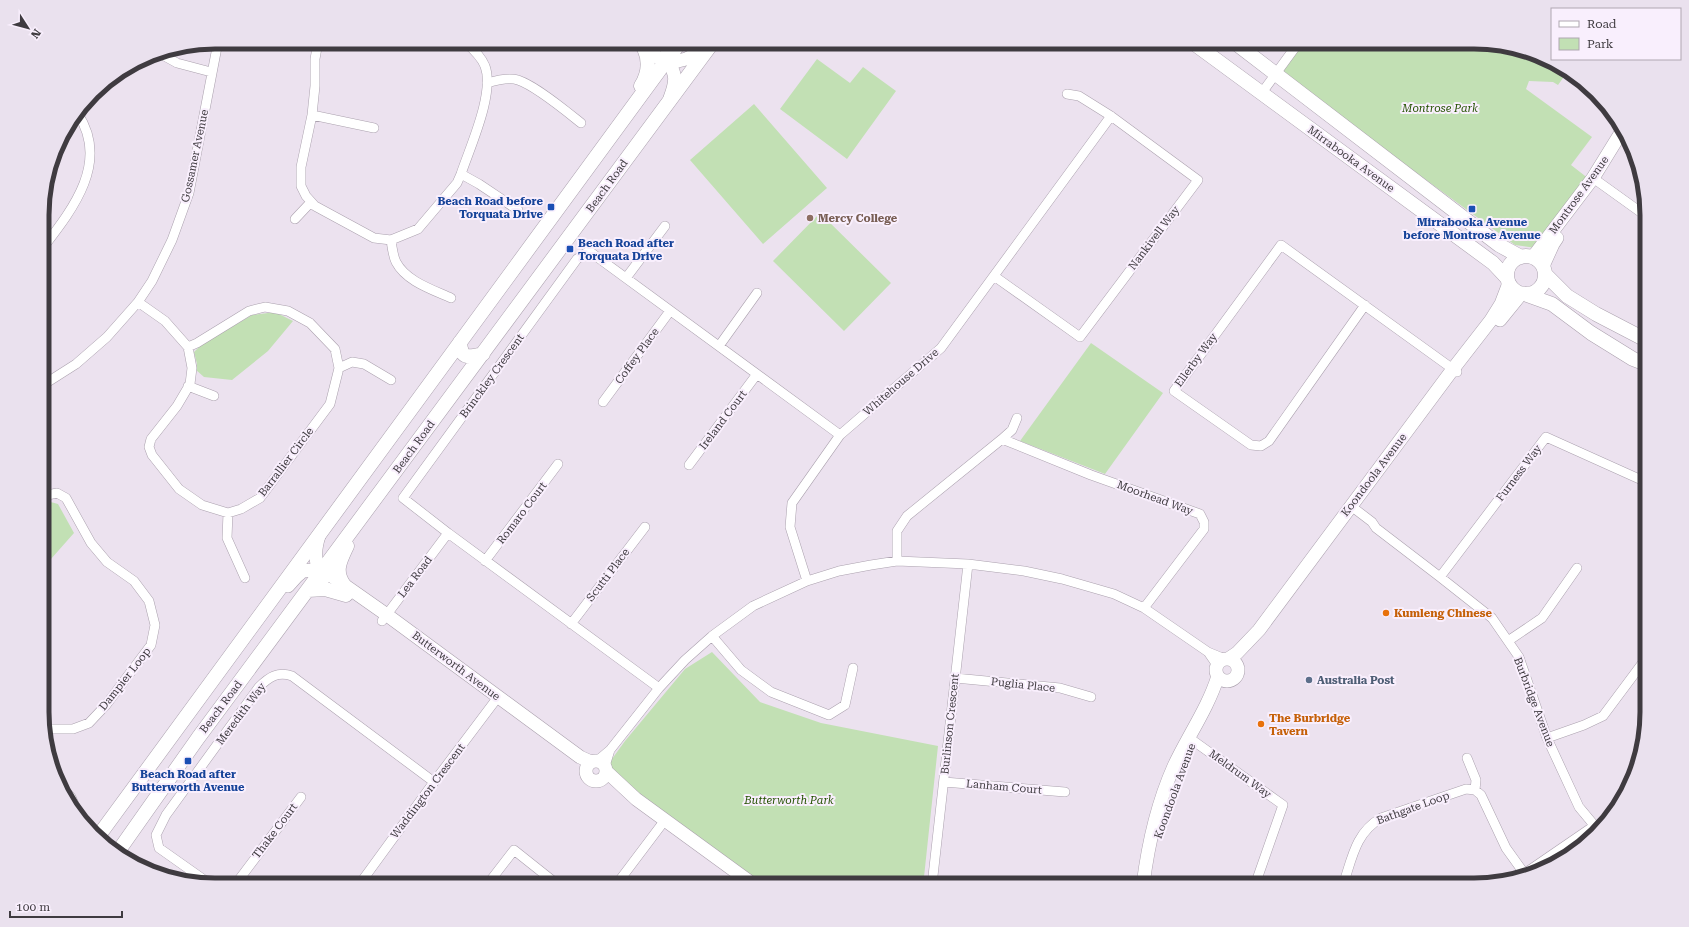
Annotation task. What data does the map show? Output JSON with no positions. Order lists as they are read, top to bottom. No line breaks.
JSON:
{"streets":{"main road":["Mirrabooka Avenue","Beach Road"],"street":["Gossamer Avenue","Montrose Avenue","Nankivell Way","Coffey Place","Ellerby Way","Brinckley Crescent","Whitehouse Drive","Ireland Court","Barrallier Circle","Furness Way","Koondoola Avenue","Moorhead Way","Romaro Court","Scutti Place","Lea Road","Butterworth Avenue","Dampier Loop","Puglia Place","Burbridge Avenue","Meredith Way","Burlinson Crescent","Meldrum Way","Lanham Court","Waddington Crescent","Bathgate Loop","Thake Court"]},"crossings":[["Mirrabooka Avenue","Montrose Avenue"],["Mirrabooka Avenue","Koondoola Avenue"],["Beach Road","Butterworth Avenue"],["Montrose Avenue","Koondoola Avenue"],["Nankivell Way","Whitehouse Drive"],["Coffey Place","Brinckley Crescent"],["Ellerby Way","Koondoola Avenue"],["Brinckley Crescent","Whitehouse Drive"],["Brinckley Crescent","Ireland Court"],["Brinckley Crescent","Romaro Court"],["Brinckley Crescent","Scutti Place"],["Brinckley Crescent","Lea Road"],["Furness Way","Burbridge Avenue"],["Koondoola Avenue","Burbridge Avenue"],["Koondoola Avenue","Meldrum Way"],["Lea Road","Butterworth Avenue"],["Butterworth Avenue","Waddington Crescent"],["Puglia Place","Burlinson Crescent"],["Meredith Way","Waddington Crescent"],["Burlinson Crescent","Lanham Court"]],"parks":["Montrose Park","Butterworth Park"],"places":{"transit":["Beach Road before Torquata Drive","Mirrabooka Avenue before Montrose Avenue","Beach Road after Torquata Drive","Beach Road after Butterworth Avenue"],"other":["Mercy College","Kumleng Chinese","Australia Post","The Burbridge Tavern"]},"legend":["Road","Park"],"scale_bar":"100 m","north":"bottom right"}
